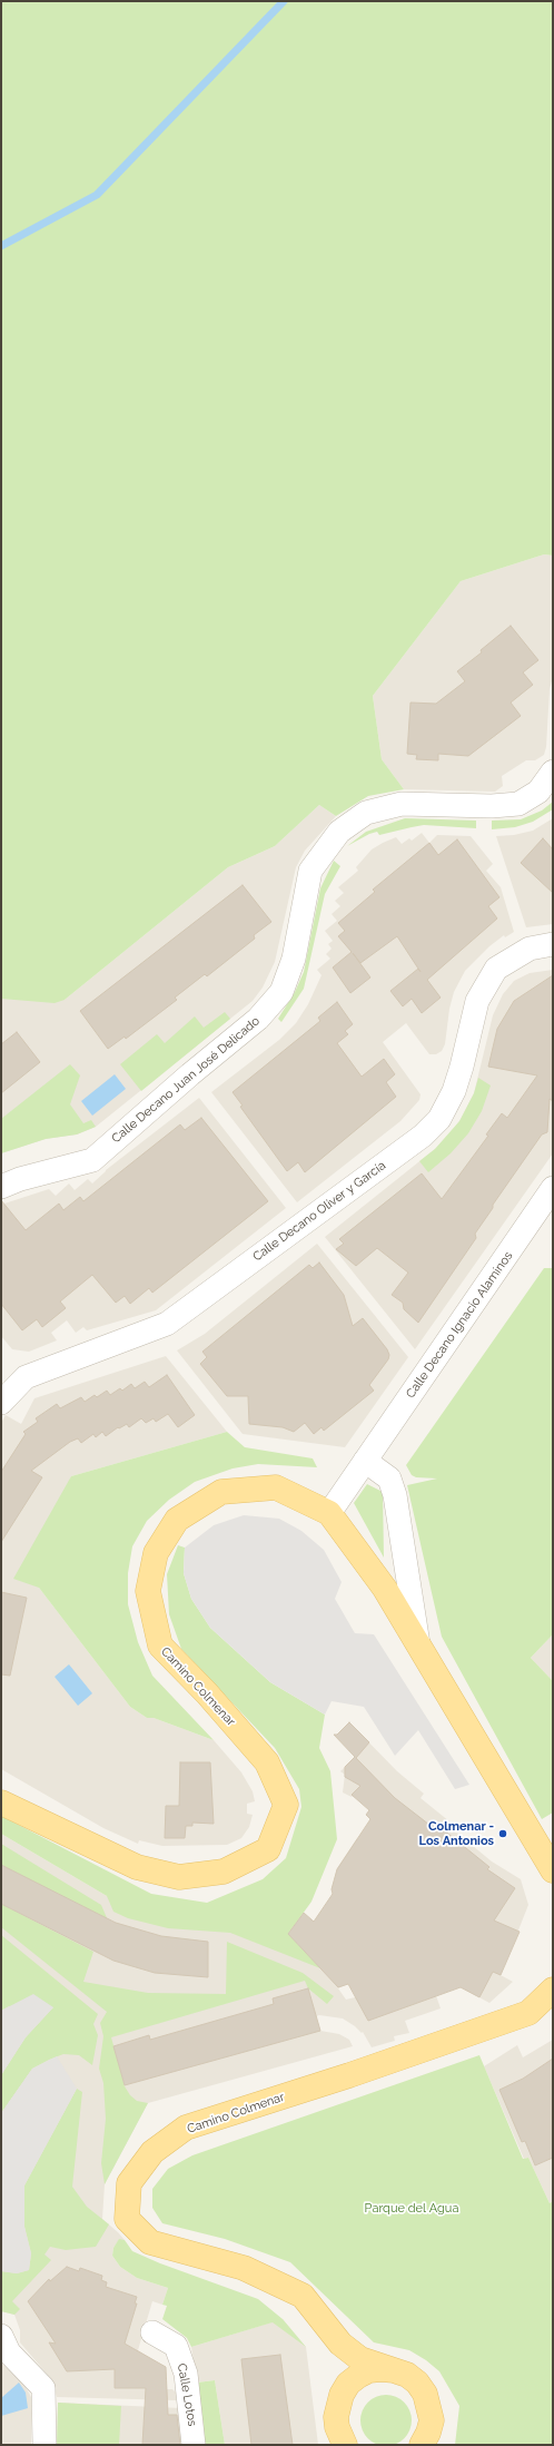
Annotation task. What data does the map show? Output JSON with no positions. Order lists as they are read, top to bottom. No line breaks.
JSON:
{"streets":{"main road":["Camino Colmenar"],"street":["Calle Decano Juan José Delicado","Calle Decano Oliver y García","Calle Decano Ignacio Alaminos","Calle Lotos"]},"crossings":[["Calle Decano Ignacio Alaminos","Camino Colmenar"]],"parks":["Parque del Agua"],"places":["Colmenar - Los Antonios"]}
